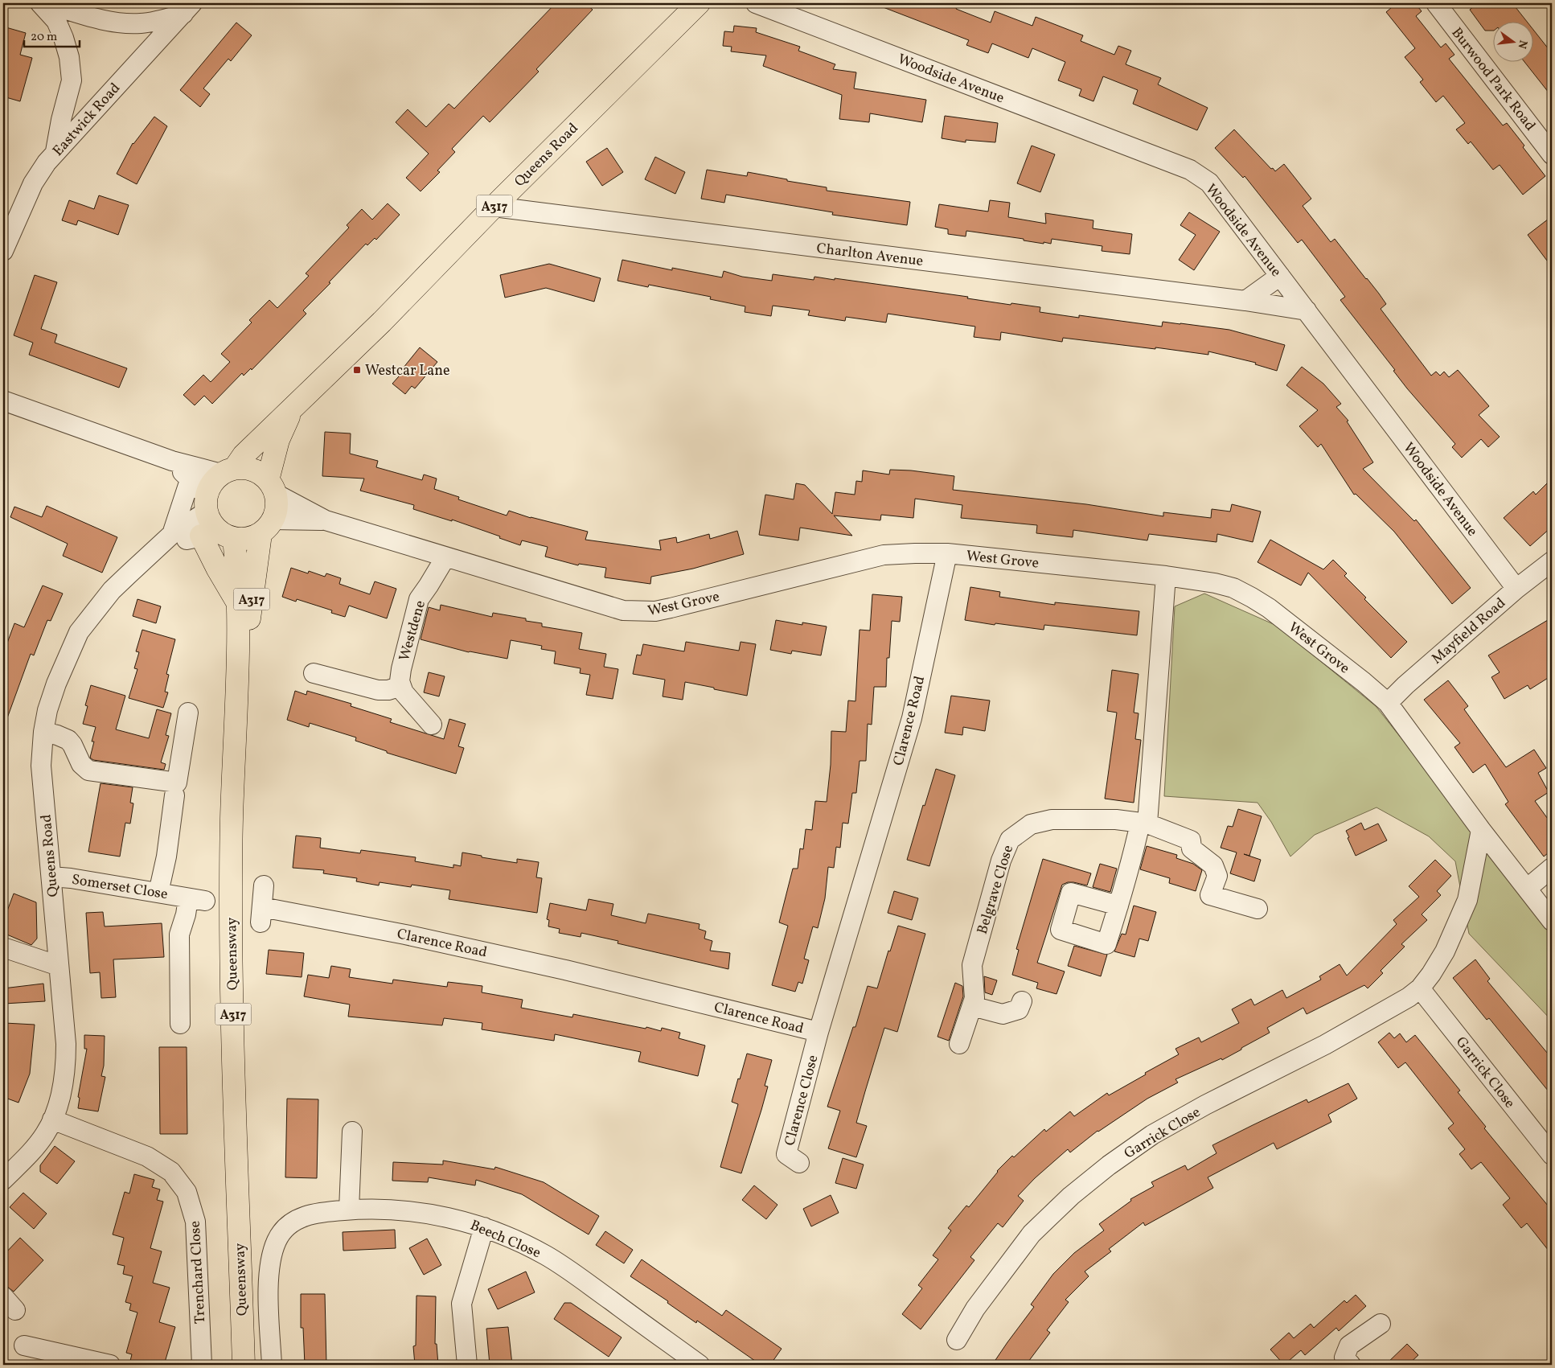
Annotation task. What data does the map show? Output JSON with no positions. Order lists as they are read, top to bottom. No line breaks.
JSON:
{"streets":{"main road":["Queens Road","A317","Queensway"],"street":["Woodside Avenue","Burwood Park Road","Eastwick Road","Charlton Avenue","West Grove","Westdene","Mayfield Road","Clarence Road","Somerset Close","Belgrave Close","Garrick Close","Clarence Close","Beech Close","Trenchard Close"]},"crossings":[["Woodside Avenue","Charlton Avenue"],["Woodside Avenue","Mayfield Road"],["Queens Road","A317"],["Queens Road","Charlton Avenue"],["Queens Road","West Grove"],["Queens Road","Somerset Close"],["Queens Road","Queensway"],["Queens Road","Trenchard Close"],["A317","West Grove"],["A317","Queensway"],["West Grove","Westdene"],["West Grove","Mayfield Road"],["West Grove","Clarence Road"],["West Grove","Queensway"],["West Grove","Garrick Close"],["Clarence Road","Clarence Close"]],"places":{"transit":["Westcar Lane"]},"scale_bar":"20 m","north":"right"}
